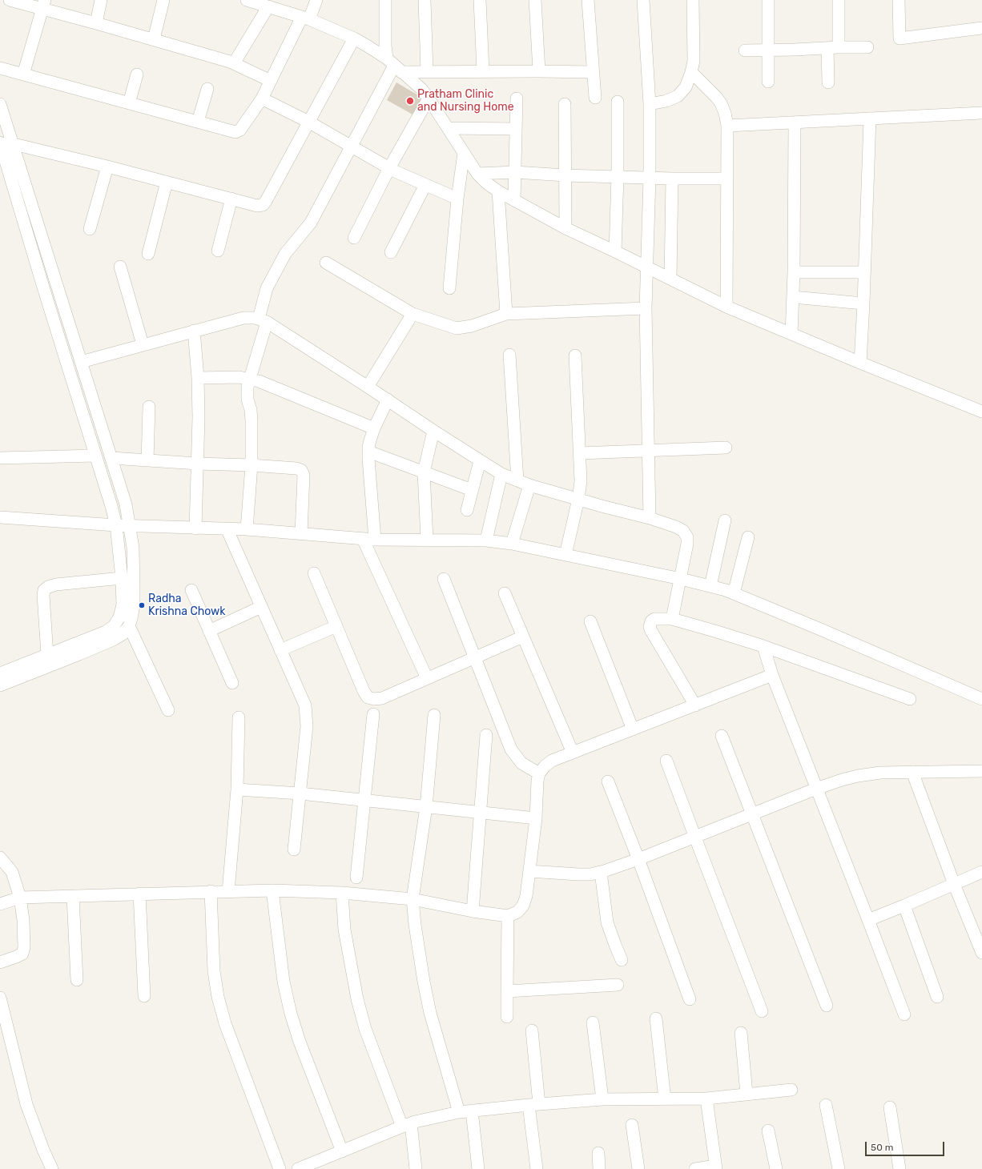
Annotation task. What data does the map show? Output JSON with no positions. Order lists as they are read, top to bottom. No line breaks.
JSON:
{"places":["Pratham Clinic and Nursing Home","Radha Krishna Chowk"],"scale_bar":"50 m"}
